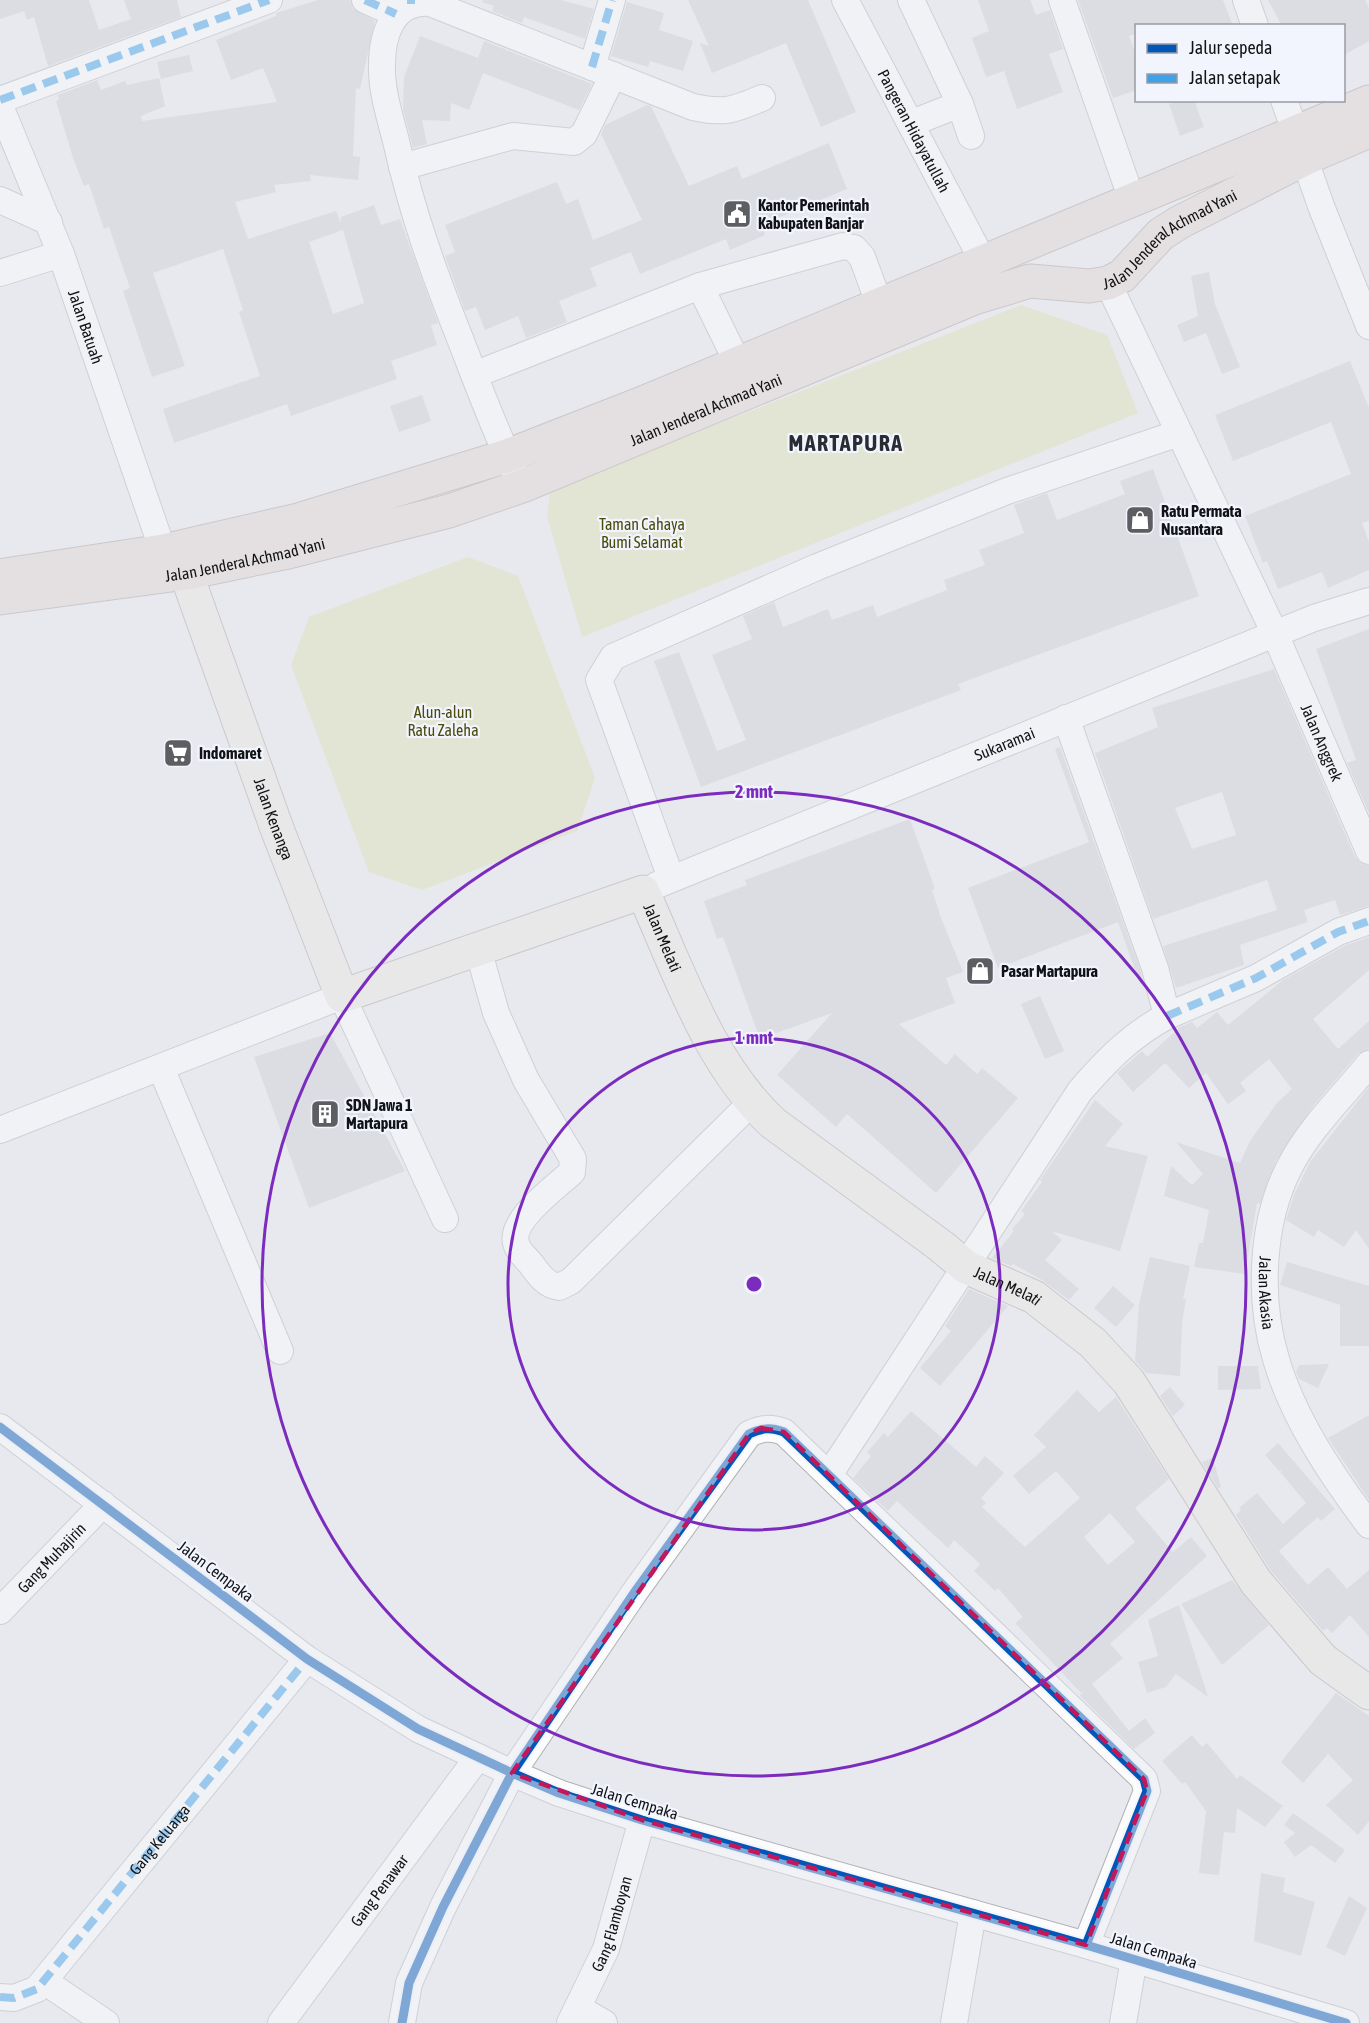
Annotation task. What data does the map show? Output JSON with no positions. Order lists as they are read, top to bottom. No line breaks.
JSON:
{"streets":{"highway":["Jalan Jenderal Achmad Yani"],"main road":["Jalan Kenanga","Jalan Melati"],"street":["Pangeran Hidayatullah","Jalan Batuah","Sukaramai","Jalan Anggrek","Jalan Akasia","Gang Muhajirin","Jalan Cempaka","Gang Keluarga","Gang Penawar","Gang Flamboyan"]},"crossings":[["Pangeran Hidayatullah","Jalan Jenderal Achmad Yani"],["Jalan Jenderal Achmad Yani","Jalan Batuah"],["Jalan Jenderal Achmad Yani","Jalan Anggrek"],["Jalan Jenderal Achmad Yani","Jalan Kenanga"],["Jalan Batuah","Jalan Kenanga"],["Sukaramai","Jalan Anggrek"],["Sukaramai","Jalan Melati"],["Gang Muhajirin","Jalan Cempaka"],["Jalan Cempaka","Gang Keluarga"],["Jalan Cempaka","Gang Penawar"],["Jalan Cempaka","Gang Flamboyan"]],"districts":["MARTAPURA"],"parks":["Taman Cahaya Bumi Selamat","Alun-alun Ratu Zaleha"],"places":{"public building":["Kantor Pemerintah Kabupaten Banjar"],"shop":["Ratu Permata Nusantara","Pasar Martapura"],"supermarket":["Indomaret"],"building":["SDN Jawa 1 Martapura"]},"legend":["Jalur sepeda","Jalan setapak"],"rings":["2 mnt","1 mnt"]}
